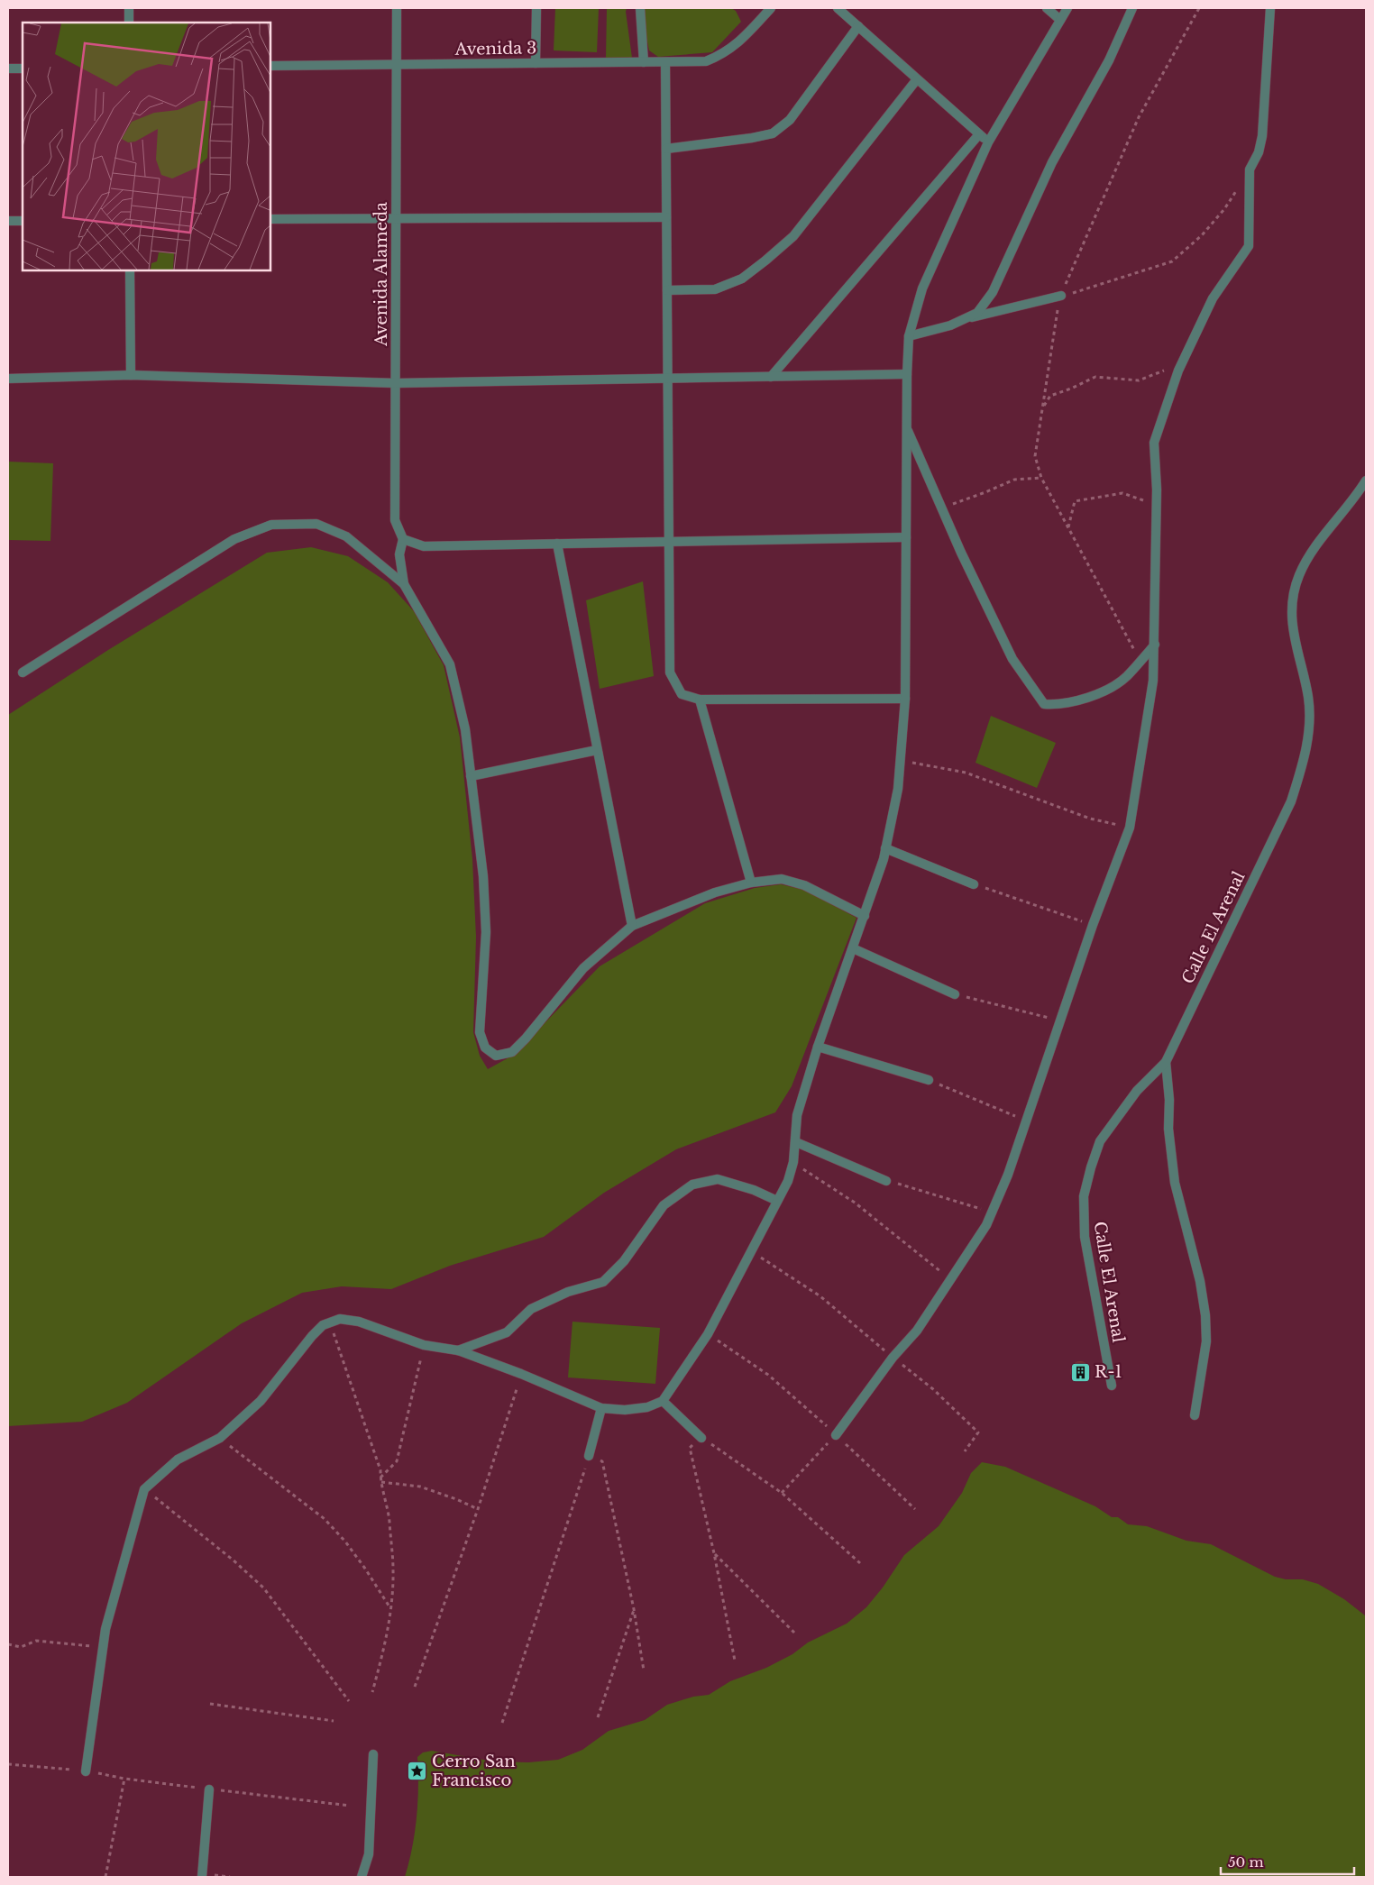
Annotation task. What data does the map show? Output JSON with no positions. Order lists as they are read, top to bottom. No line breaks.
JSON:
{"streets":{"street":["Avenida 3","Avenida Alameda","Calle El Arenal"]},"crossings":[["Avenida 3","Avenida Alameda"]],"places":{"building":["R-1"],"place":["Cerro San Francisco"]},"scale_bar":"50 m"}
